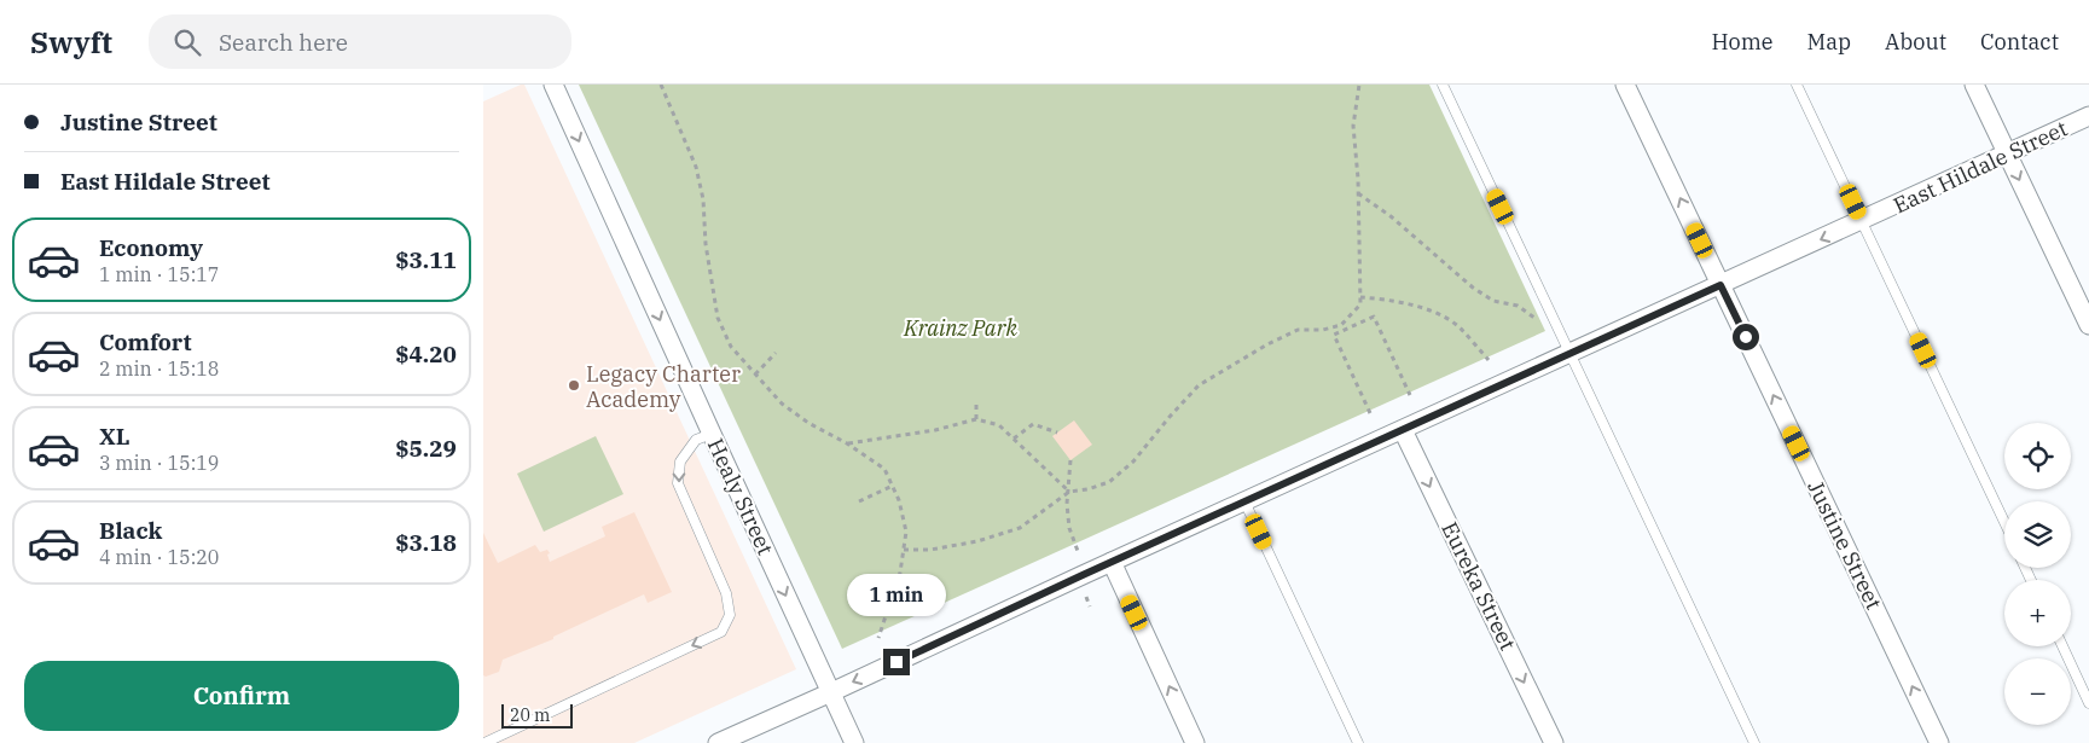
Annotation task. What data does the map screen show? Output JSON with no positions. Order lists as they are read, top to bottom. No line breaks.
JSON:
{"streets":{"street":["East Hildale Street","Healy Street","Justine Street","Eureka Street"]},"crossings":[["East Hildale Street","Healy Street"],["East Hildale Street","Justine Street"],["East Hildale Street","Eureka Street"]],"one_way":["Healy Street","Justine Street","Eureka Street"],"parks":["Krainz Park"],"places":["Legacy Charter Academy"],"scale_bar":"20 m","page":{"header":"Swyft","search":"Search here","nav":["Home","Map","About","Contact"],"banner":["Justine Street","East Hildale Street"],"list":[{"name":"Economy","note":"1 min · 15:17","value":"$3.11"},{"name":"Comfort","note":"2 min · 15:18","value":"$4.20"},{"name":"XL","note":"3 min · 15:19","value":"$5.29"},{"name":"Black","note":"4 min · 15:20","value":"$3.18"}],"map_buttons":["+","−"],"bubble":"1 min","buttons":"Confirm","scale":"20 m"}}
